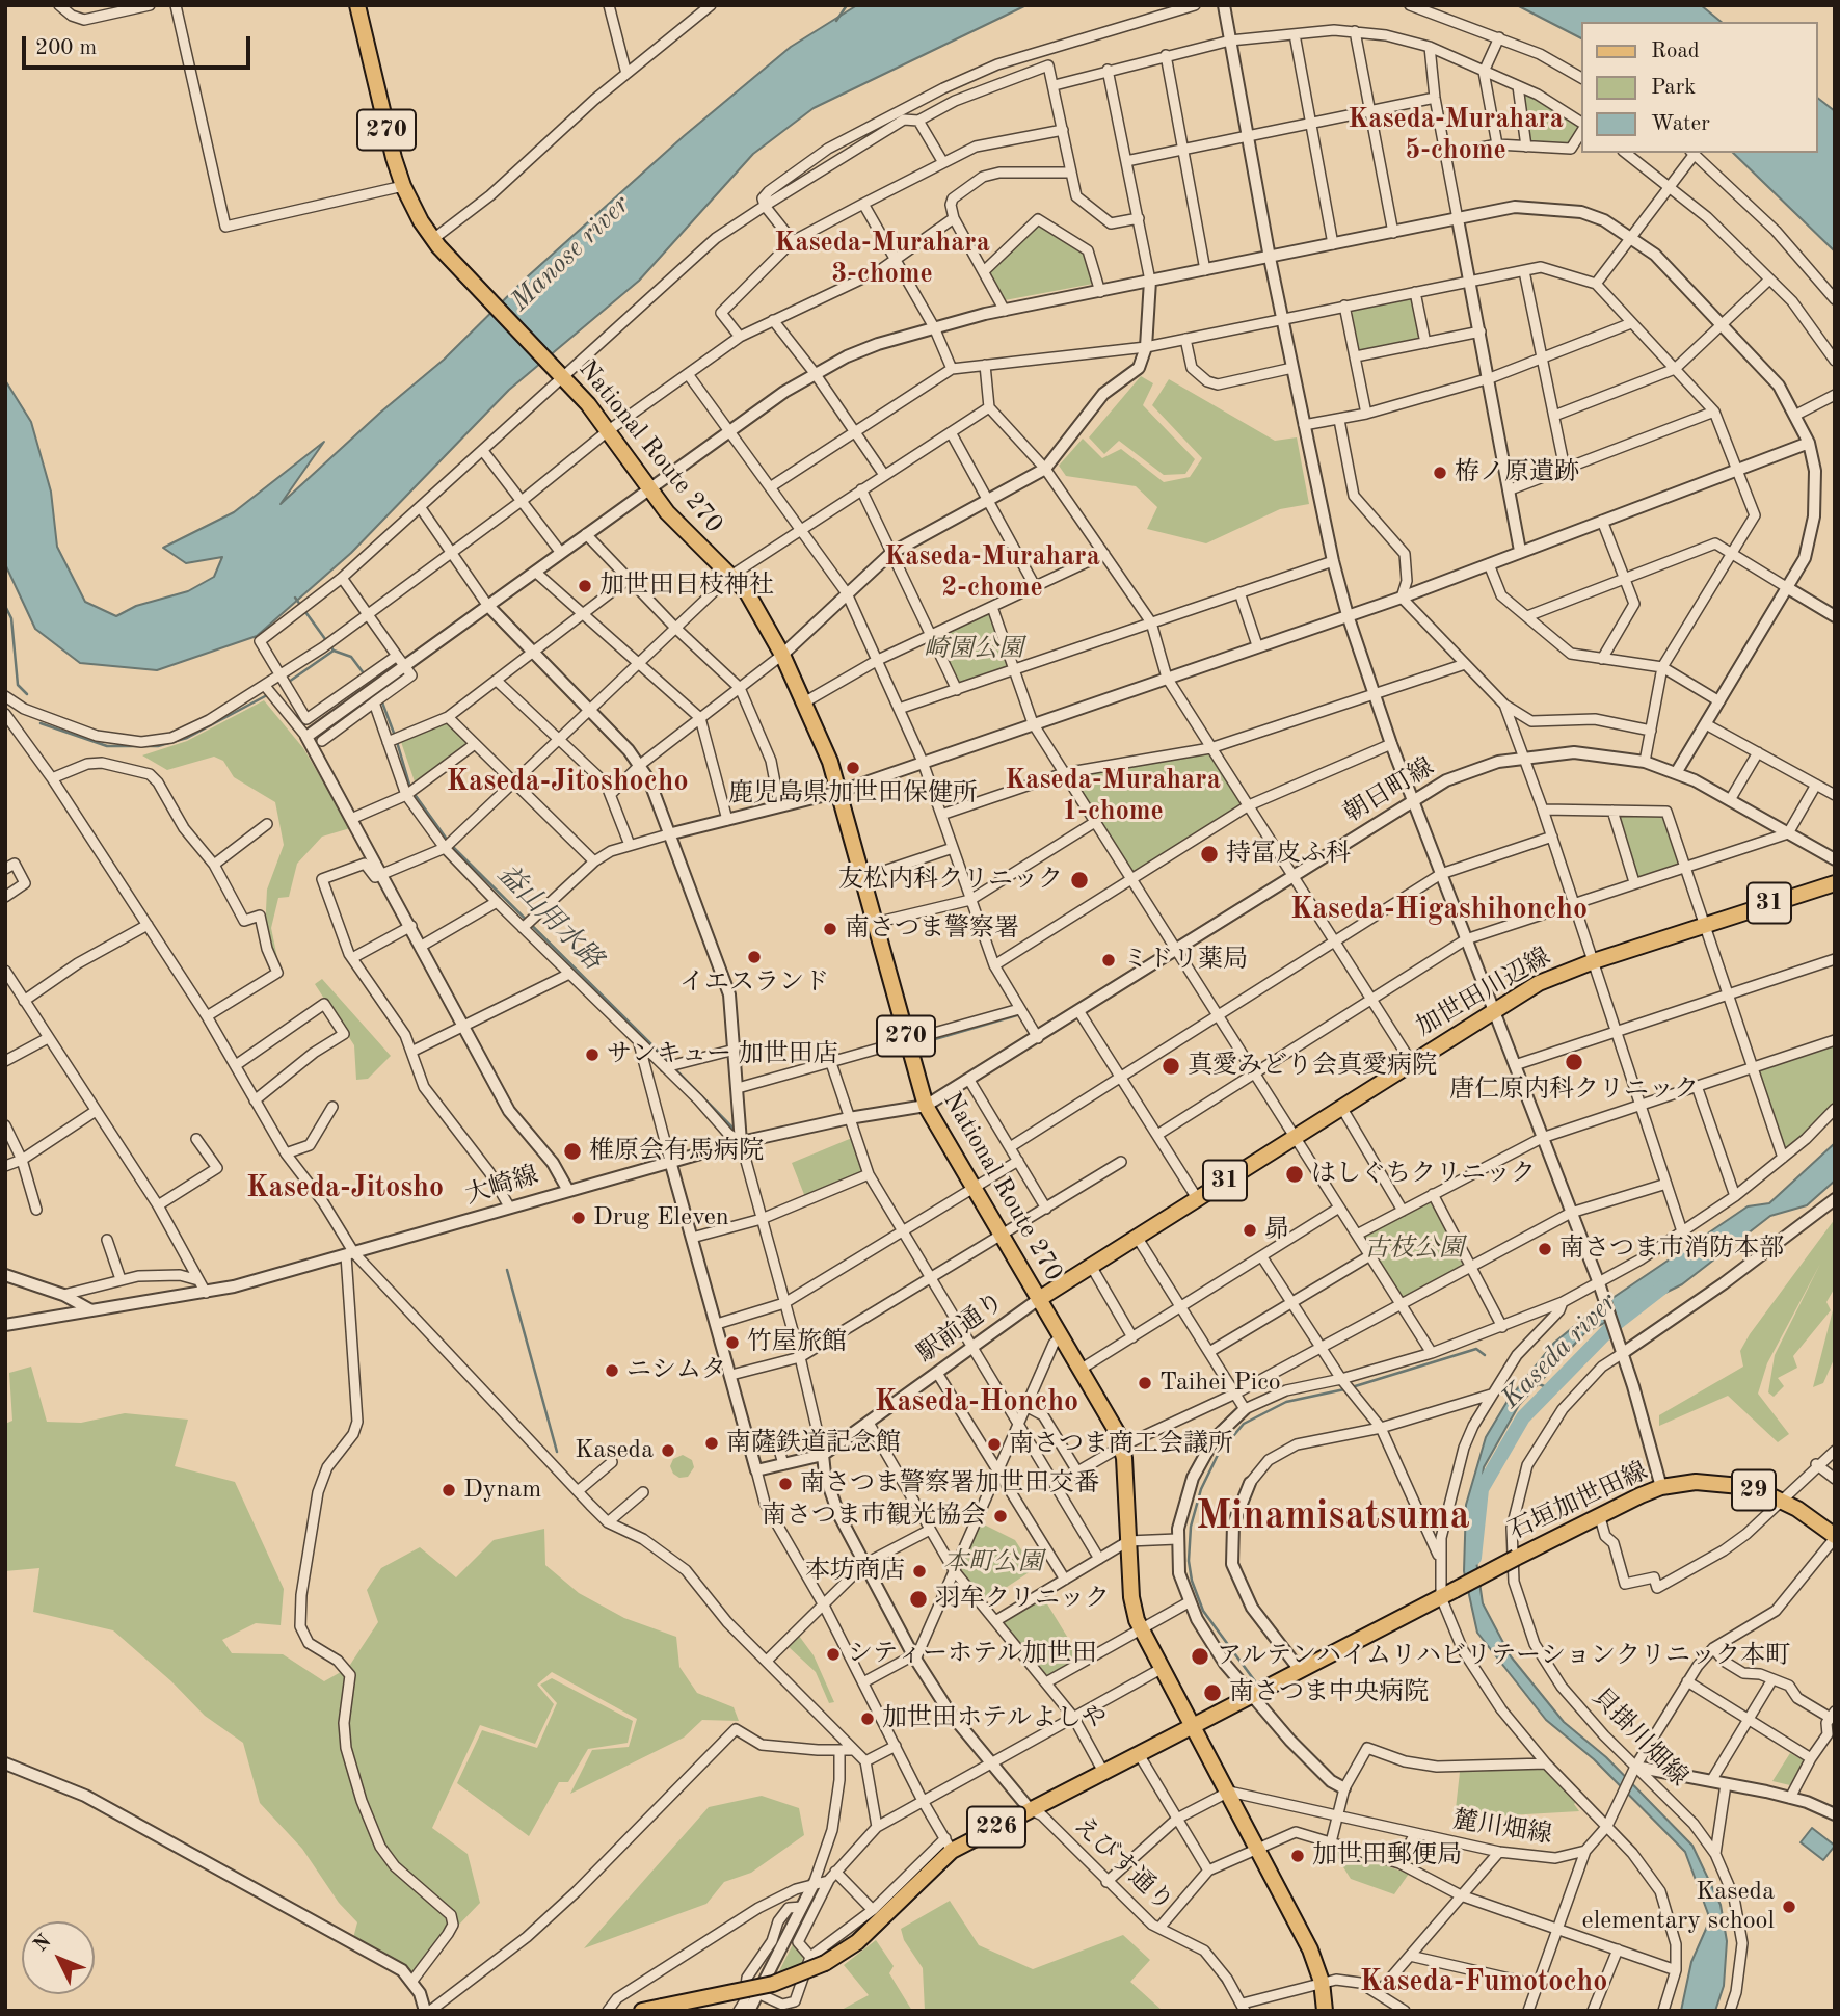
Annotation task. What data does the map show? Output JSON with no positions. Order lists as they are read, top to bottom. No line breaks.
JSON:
{"streets":{"main road":["270","National Route 270","31","加世田川辺線","29","石垣加世田線","226"],"street":["朝日町線","大崎線","駅前通り","貝掛川畑線","麓川畑線","えびす通り"]},"crossings":[["National Route 270","朝日町線"],["National Route 270","加世田川辺線"],["National Route 270","大崎線"],["National Route 270","駅前通り"],["National Route 270","石垣加世田線"],["National Route 270","226"],["National Route 270","麓川畑線"],["朝日町線","大崎線"],["加世田川辺線","駅前通り"],["石垣加世田線","226"],["石垣加世田線","麓川畑線"],["貝掛川畑線","麓川畑線"],["226","えびす通り"]],"districts":["Kaseda-Murahara 5-chome","Kaseda-Murahara 3-chome","Kaseda-Murahara 2-chome","Kaseda-Murahara 1-chome","Kaseda-Jitoshocho","Kaseda-Higashihoncho","Kaseda-Jitosho","Kaseda-Honcho","Minamisatsuma","Kaseda-Fumotocho"],"water":["Manose river","益山用水路","Kaseda river"],"parks":["崎園公園","古枝公園","本町公園"],"places":["栫ノ原遺跡","加世田日枝神社","鹿児島県加世田保健所","持冨皮ふ科","友松内科クリニック","南さつま警察署","イエスランド","ミドリ薬局","サンキュー 加世田店","唐仁原内科クリニック","真愛みどり会真愛病院","椎原会有馬病院","はしぐちクリニック","Drug Eleven","昴","南さつま市消防本部","竹屋旅館","ニシムタ","Taihei Pico","南薩鉄道記念館","南さつま商工会議所","Kaseda","南さつま警察署加世田交番","Dynam","南さつま市観光協会","本坊商店","羽牟クリニック","シティーホテル加世田","アルテンハイムリハビリテーションクリニック本町","南さつま中央病院","加世田ホテルよしや","加世田郵便局","Kaseda elementary school"],"legend":["Road","Park","Water"],"scale_bar":"200 m","north":"top left"}
